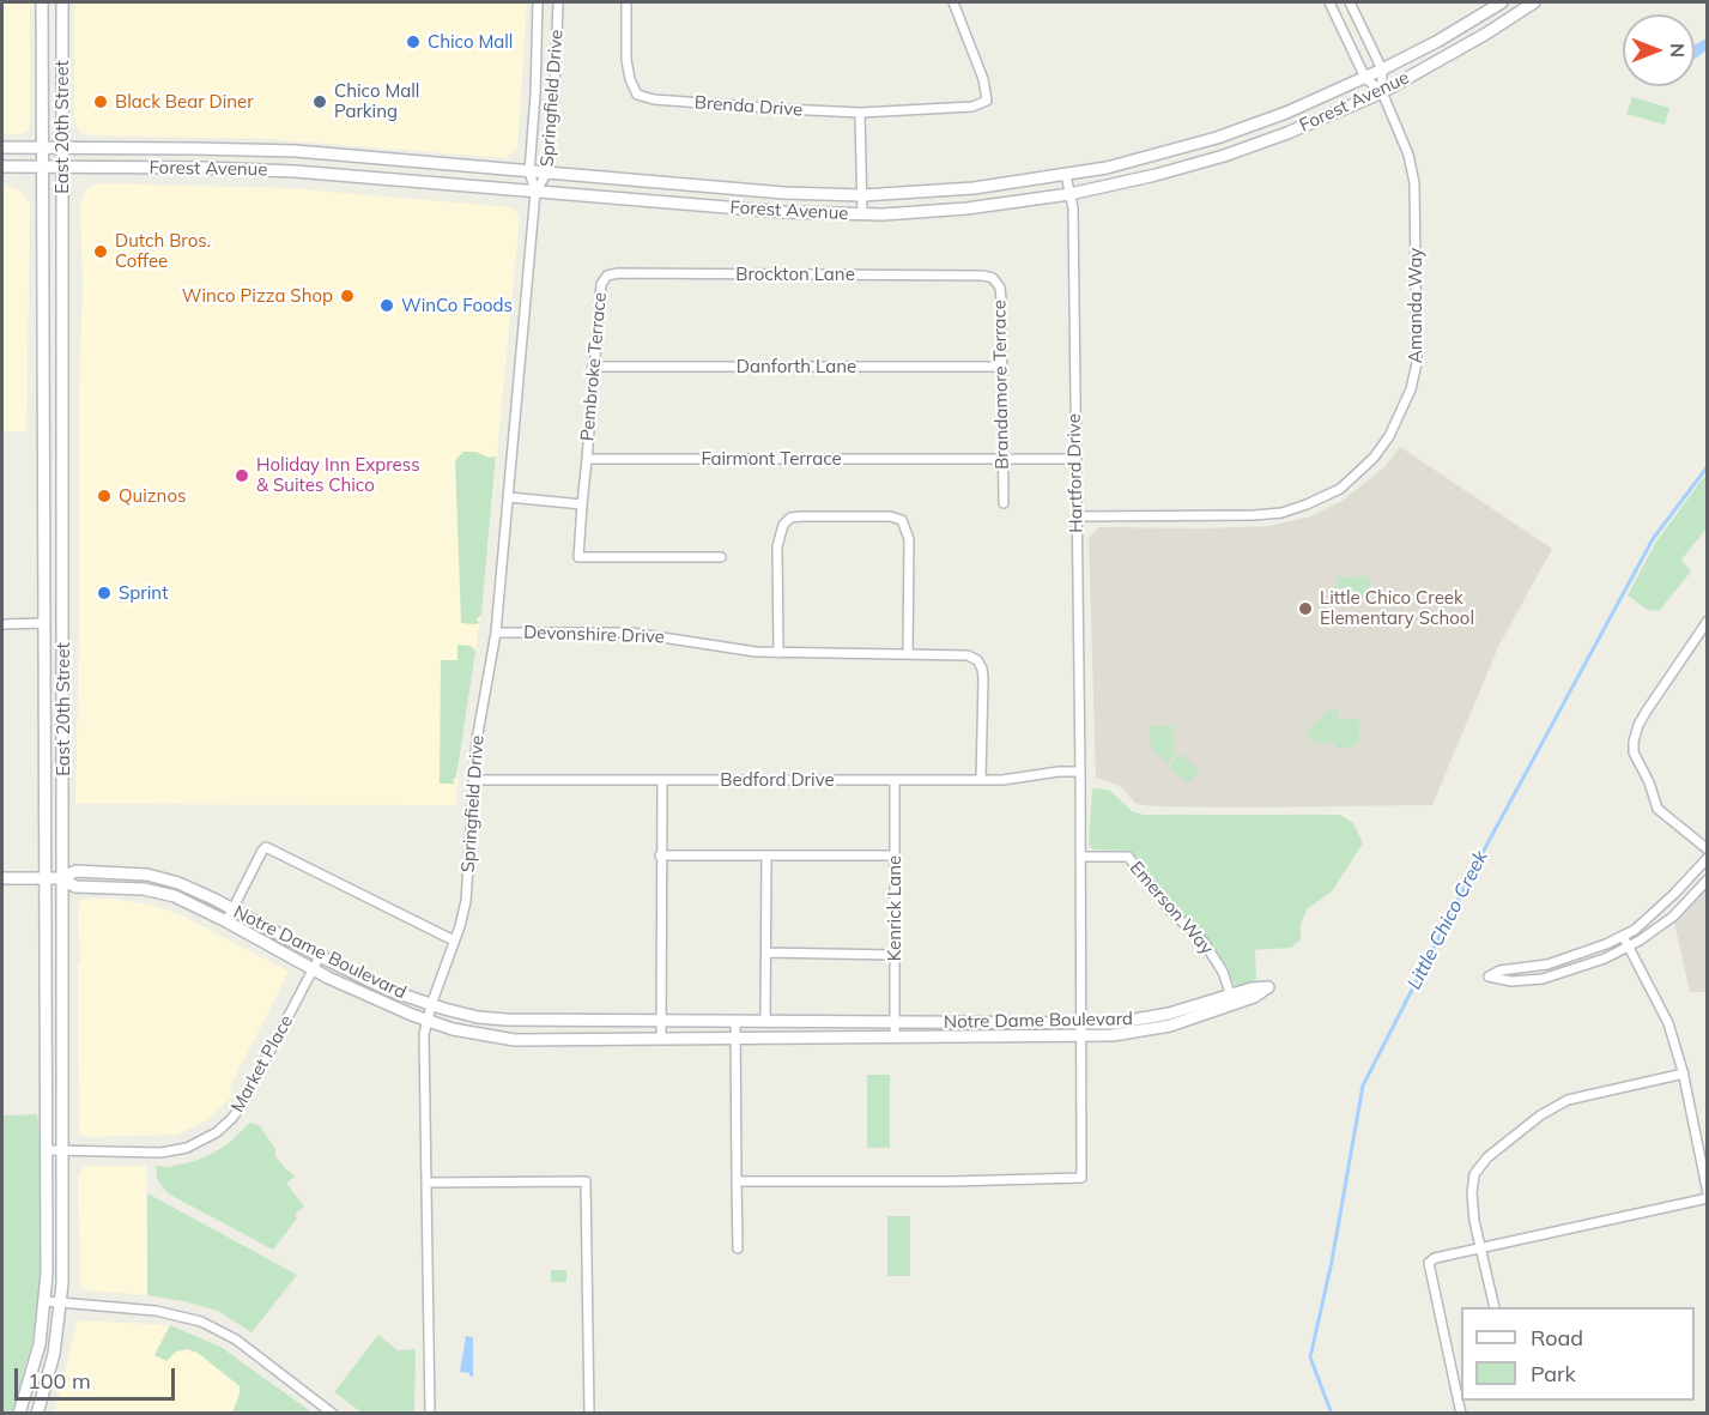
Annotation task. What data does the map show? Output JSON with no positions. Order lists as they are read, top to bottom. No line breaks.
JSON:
{"streets":{"street":["Springfield Drive","Forest Avenue","Brenda Drive","East 20th Street","Brockton Lane","Amanda Way","Pembroke Terrace","Danforth Lane","Brandamore Terrace","Fairmont Terrace","Hartford Drive","Devonshire Drive","Bedford Drive","Kenrick Lane","Emerson Way","Notre Dame Boulevard","Market Place"]},"crossings":[["Springfield Drive","Forest Avenue"],["Springfield Drive","Devonshire Drive"],["Springfield Drive","Bedford Drive"],["Springfield Drive","Notre Dame Boulevard"],["Forest Avenue","East 20th Street"],["Forest Avenue","Amanda Way"],["Forest Avenue","Hartford Drive"],["East 20th Street","Notre Dame Boulevard"],["East 20th Street","Market Place"],["Brockton Lane","Pembroke Terrace"],["Brockton Lane","Brandamore Terrace"],["Amanda Way","Hartford Drive"],["Pembroke Terrace","Danforth Lane"],["Pembroke Terrace","Fairmont Terrace"],["Danforth Lane","Brandamore Terrace"],["Brandamore Terrace","Fairmont Terrace"],["Fairmont Terrace","Hartford Drive"],["Hartford Drive","Bedford Drive"],["Hartford Drive","Emerson Way"],["Hartford Drive","Notre Dame Boulevard"],["Devonshire Drive","Bedford Drive"],["Bedford Drive","Kenrick Lane"],["Kenrick Lane","Notre Dame Boulevard"],["Emerson Way","Notre Dame Boulevard"],["Notre Dame Boulevard","Market Place"]],"water":["Little Chico Creek"],"places":["Chico Mall","Black Bear Diner","Chico Mall Parking","Dutch Bros. Coffee","Winco Pizza Shop","WinCo Foods","Holiday Inn Express & Suites Chico","Quiznos","Sprint","Little Chico Creek Elementary School"],"legend":["Road","Park"],"scale_bar":"100 m","north":"right"}
